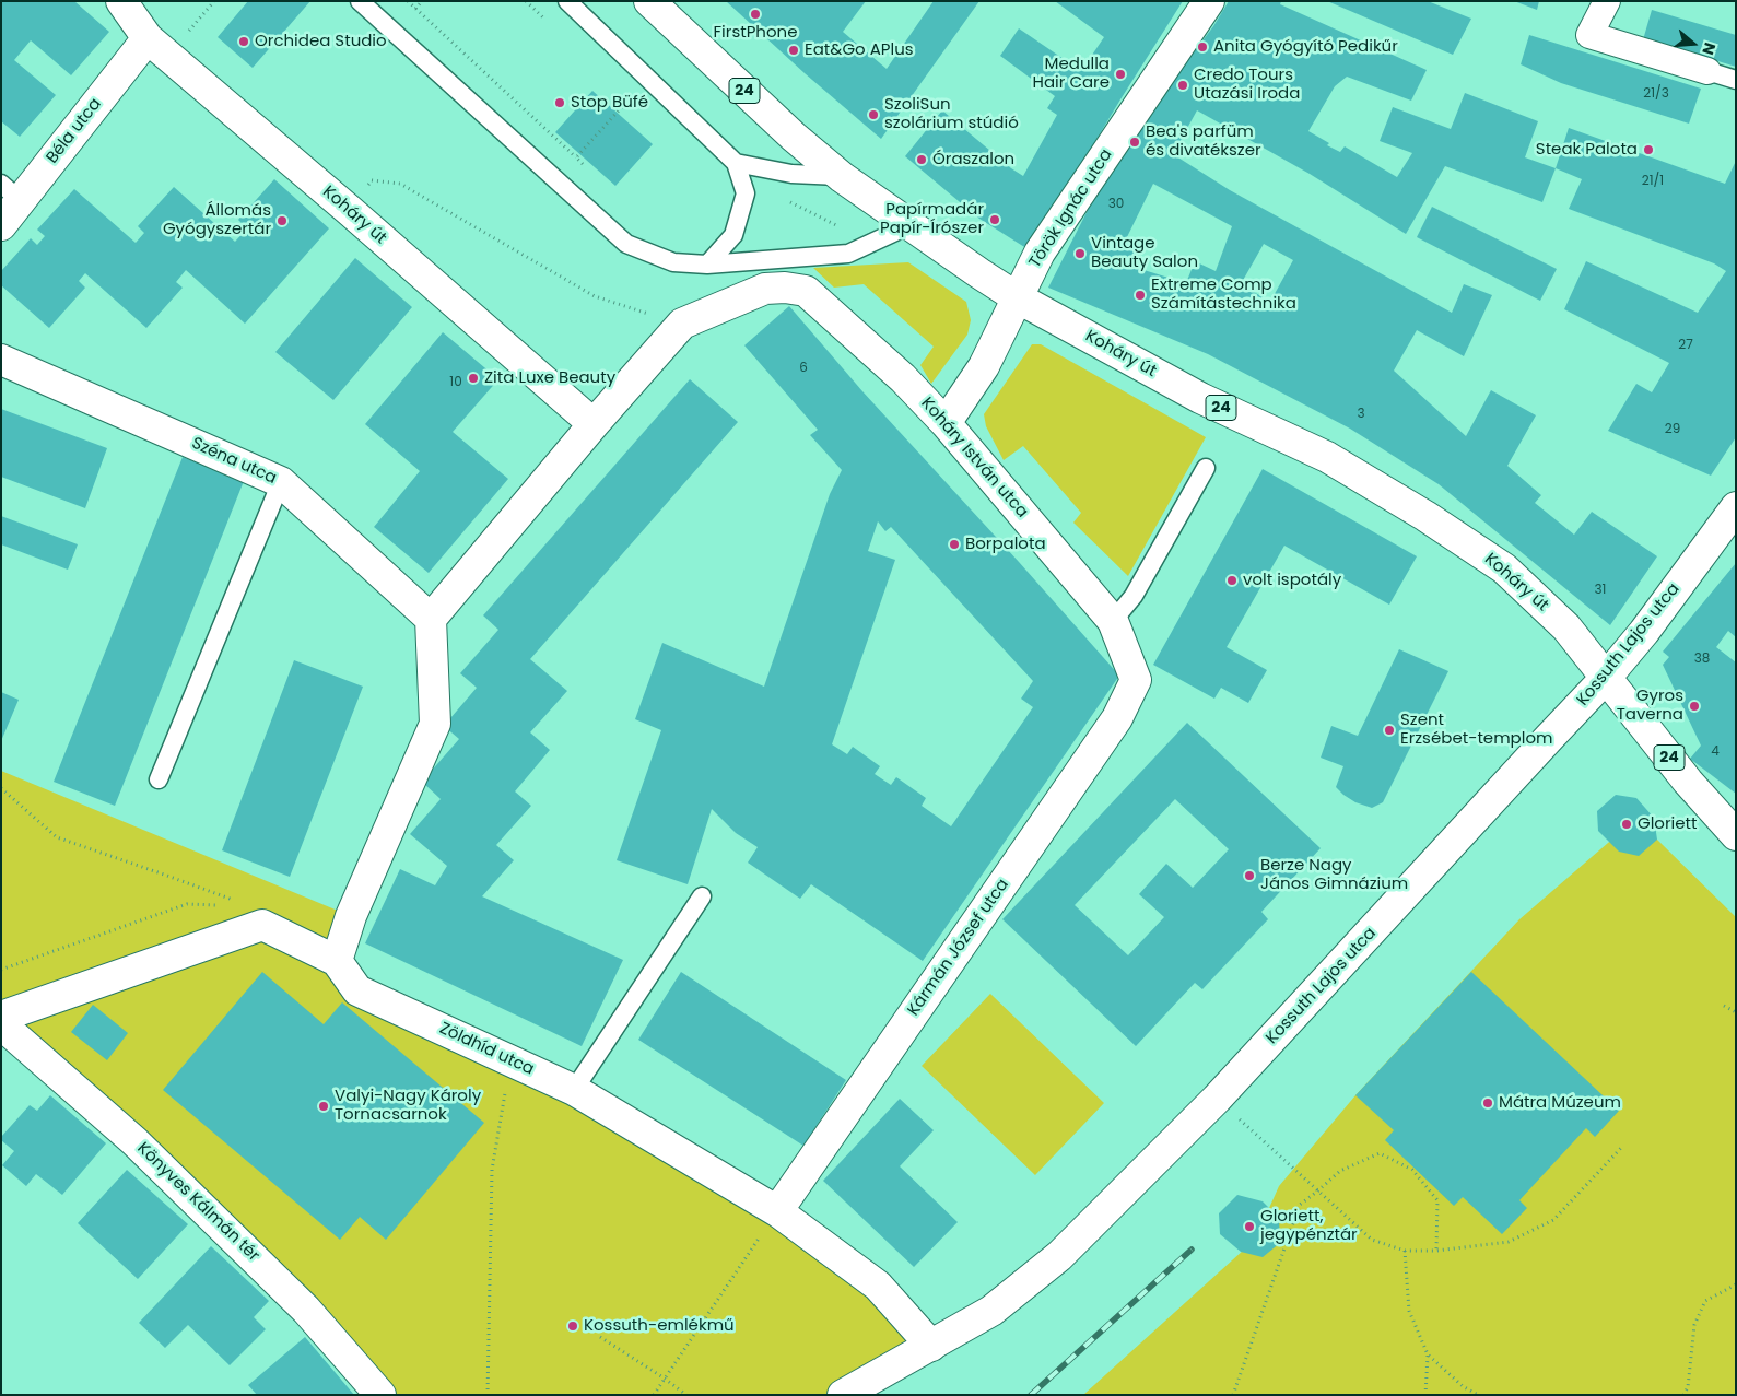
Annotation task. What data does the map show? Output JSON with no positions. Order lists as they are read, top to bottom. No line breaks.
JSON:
{"streets":{"street":["24","Béla utca","Török Ignác utca","Koháry út","Koháry István utca","Széna utca","Kossuth Lajos utca","Kármán József utca","Zöldhíd utca","Könyves Kálmán tér"]},"crossings":[["24","Koháry út"],["24","Kossuth Lajos utca"],["Béla utca","Koháry út"],["Török Ignác utca","Koháry út"],["Török Ignác utca","Koháry István utca"],["Koháry út","Kossuth Lajos utca"],["Koháry István utca","Kármán József utca"],["Kossuth Lajos utca","Zöldhíd utca"],["Kármán József utca","Zöldhíd utca"]],"places":["FirstPhone","Orchidea Studio","Anita Gyógyító Pedikűr","Eat&Go APlus","Medulla Hair Care","Credo Tours Utazási Iroda","Stop Büfé","SzoliSun szolárium stúdió","Bea's parfüm és divatékszer","Steak Palota","Óraszalon","Papírmadár Papír-Írószer","Állomás Gyógyszertár","Vintage Beauty Salon","Extreme Comp Számítástechnika","Zita Luxe Beauty","Borpalota","volt ispotály","Gyros Taverna","Szent Erzsébet-templom","Gloriett","Berze Nagy János Gimnázium","Mátra Múzeum","Valyi-Nagy Károly Tornacsarnok","Gloriett, jegypénztár","Kossuth-emlékmű"],"house_numbers":["21/3","21/1","30","27","6","10","3","29","31","38","4"],"north":"right"}
